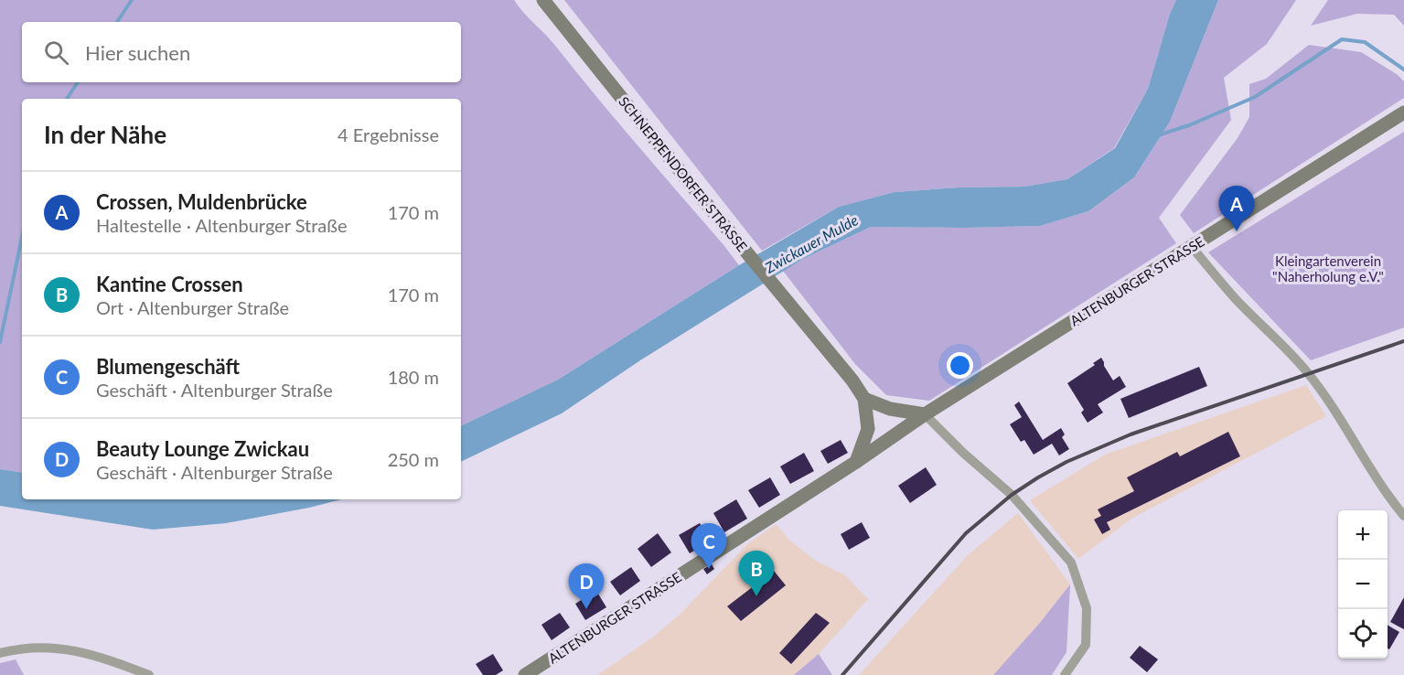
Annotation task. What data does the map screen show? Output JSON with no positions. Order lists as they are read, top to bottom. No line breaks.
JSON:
{"streets":{"street":["SCHNEPPENDORFER STRASSE","ALTENBURGER STRASSE"]},"crossings":[["SCHNEPPENDORFER STRASSE","ALTENBURGER STRASSE"]],"water":["Zwickauer Mulde"],"parks":["Kleingartenverein \"Naherholung e.V.\""],"page":{"search":"Hier suchen","heading":["In der Nähe","4 Ergebnisse"],"list":[{"mark":"A","name":"Crossen, Muldenbrücke","note":"Haltestelle · Altenburger Straße","value":"170 m"},{"mark":"B","name":"Kantine Crossen","note":"Ort · Altenburger Straße","value":"170 m"},{"mark":"C","name":"Blumengeschäft","note":"Geschäft · Altenburger Straße","value":"180 m"},{"mark":"D","name":"Beauty Lounge Zwickau","note":"Geschäft · Altenburger Straße","value":"250 m"}],"pins":["A","C","B","D"],"map_buttons":["+","−"]}}
